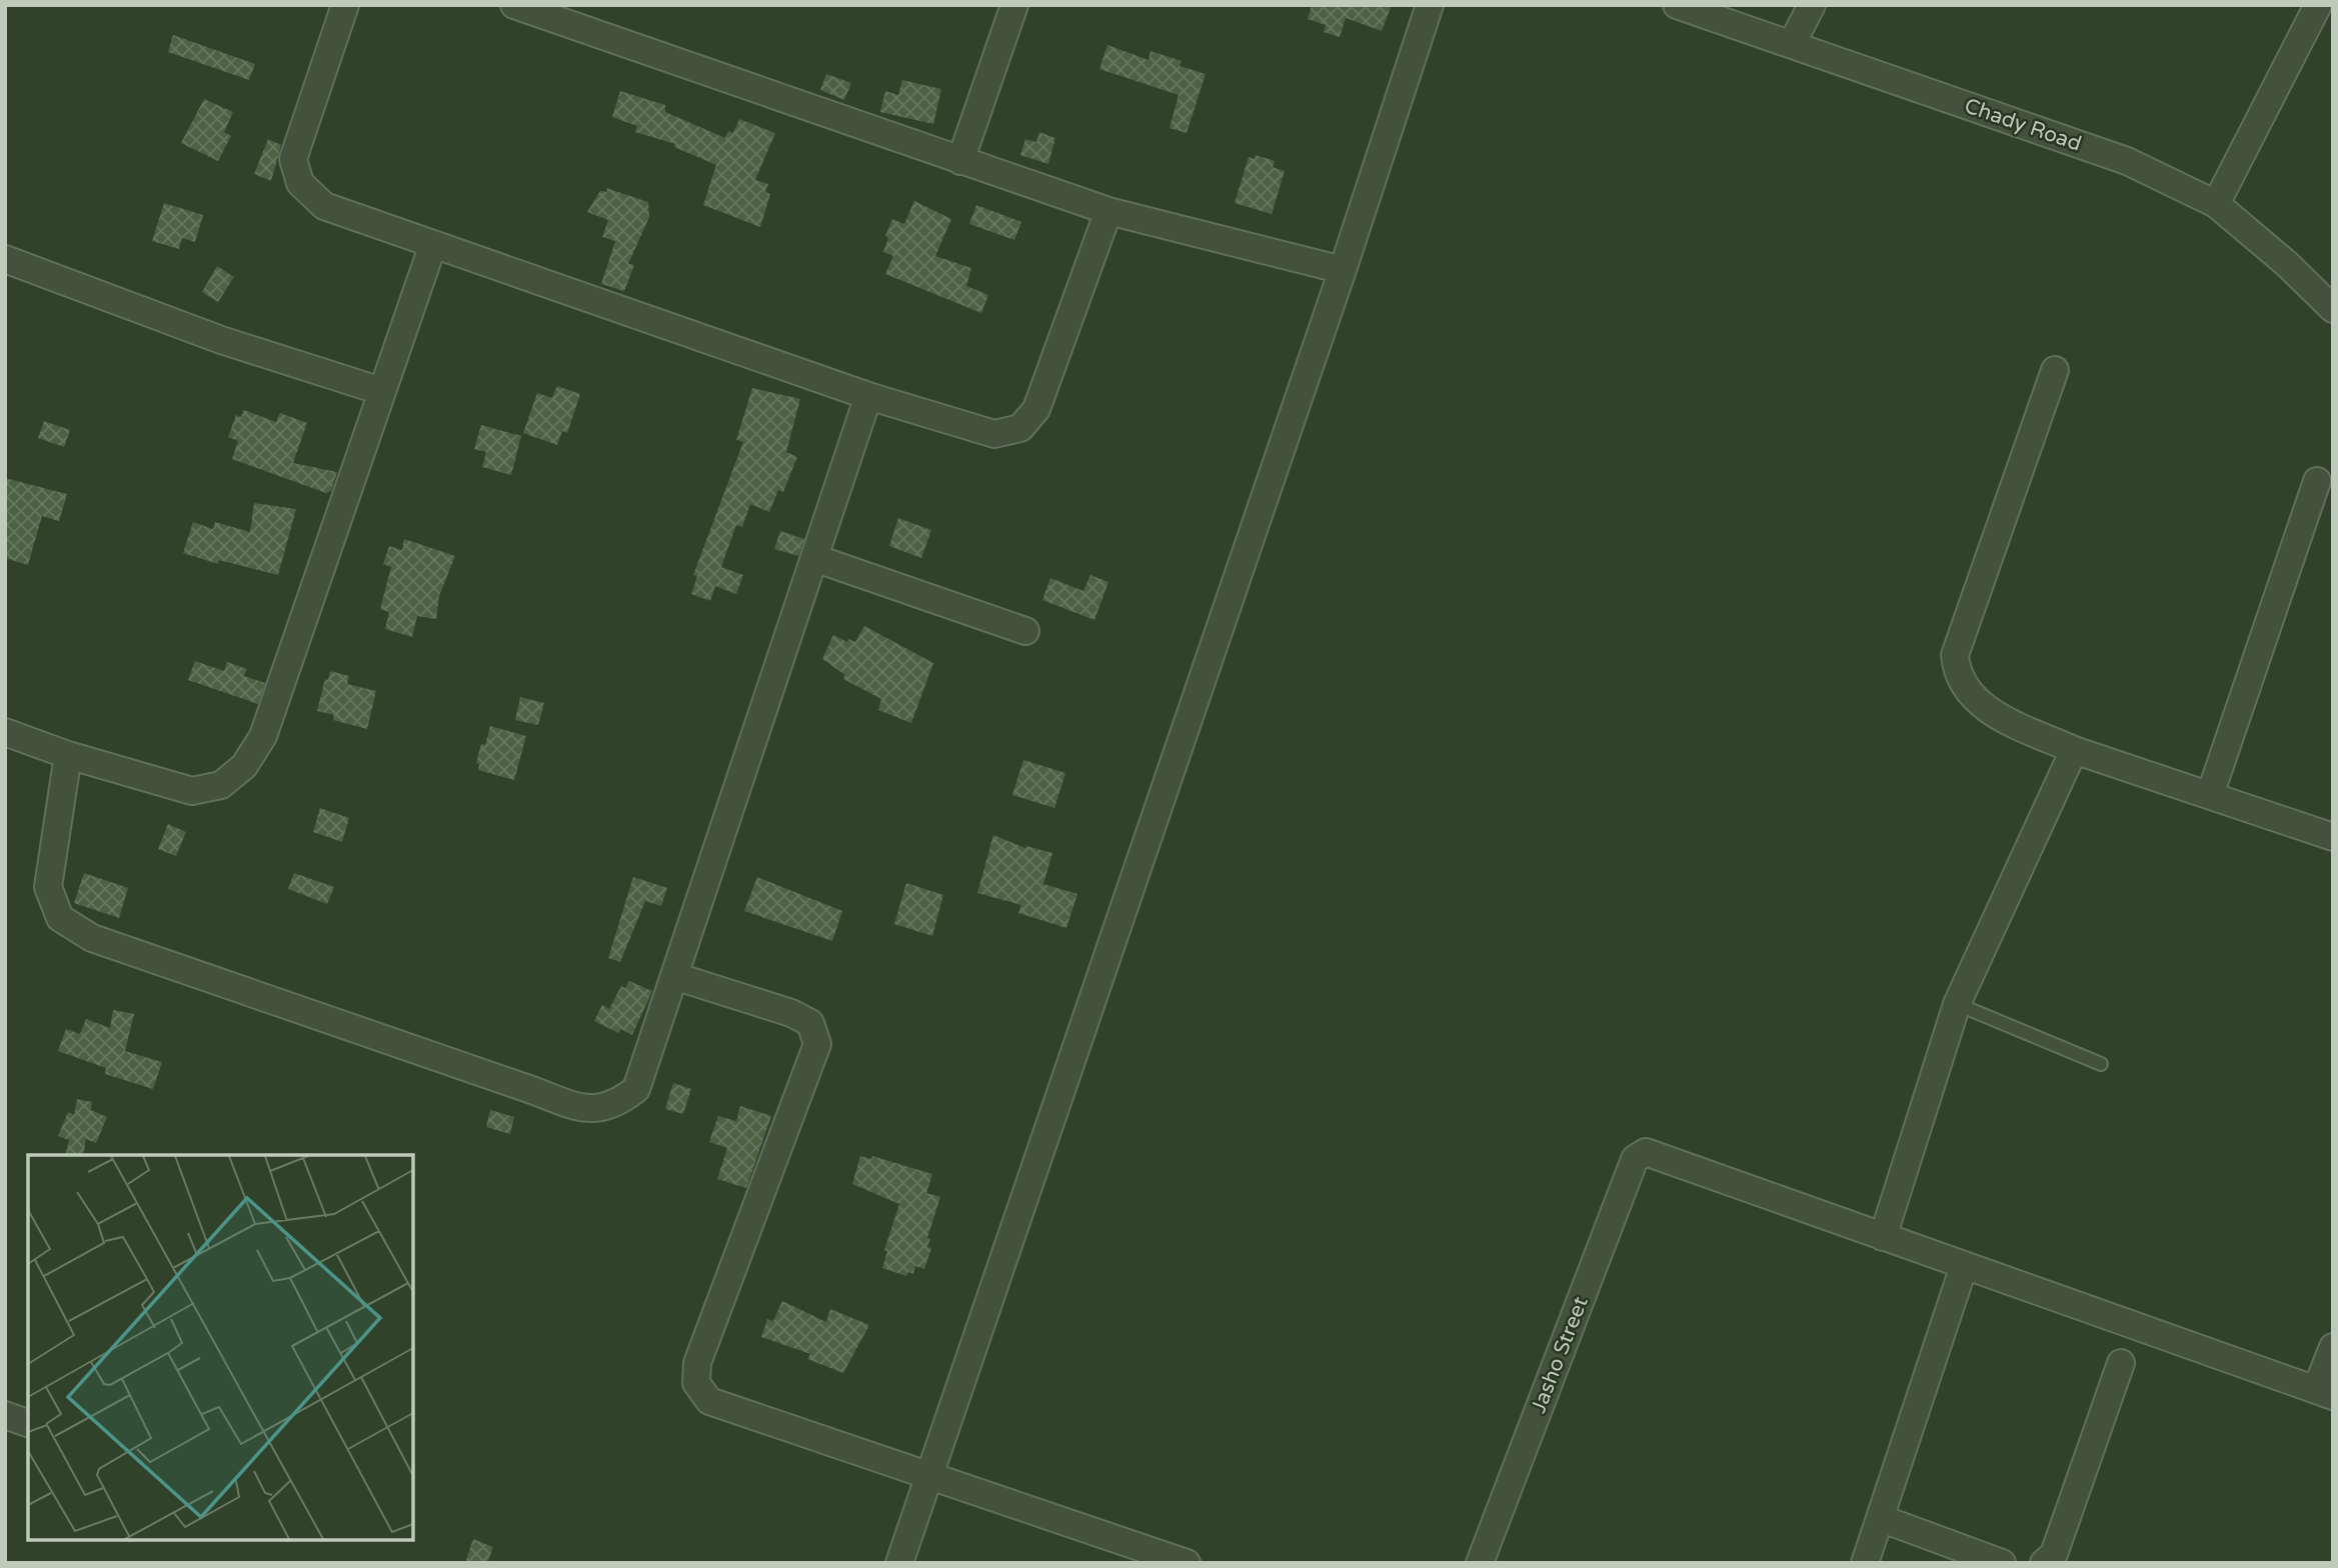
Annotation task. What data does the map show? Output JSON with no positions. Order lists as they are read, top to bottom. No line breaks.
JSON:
{"streets":{"street":["Chady Road","Jasho Street"]}}
